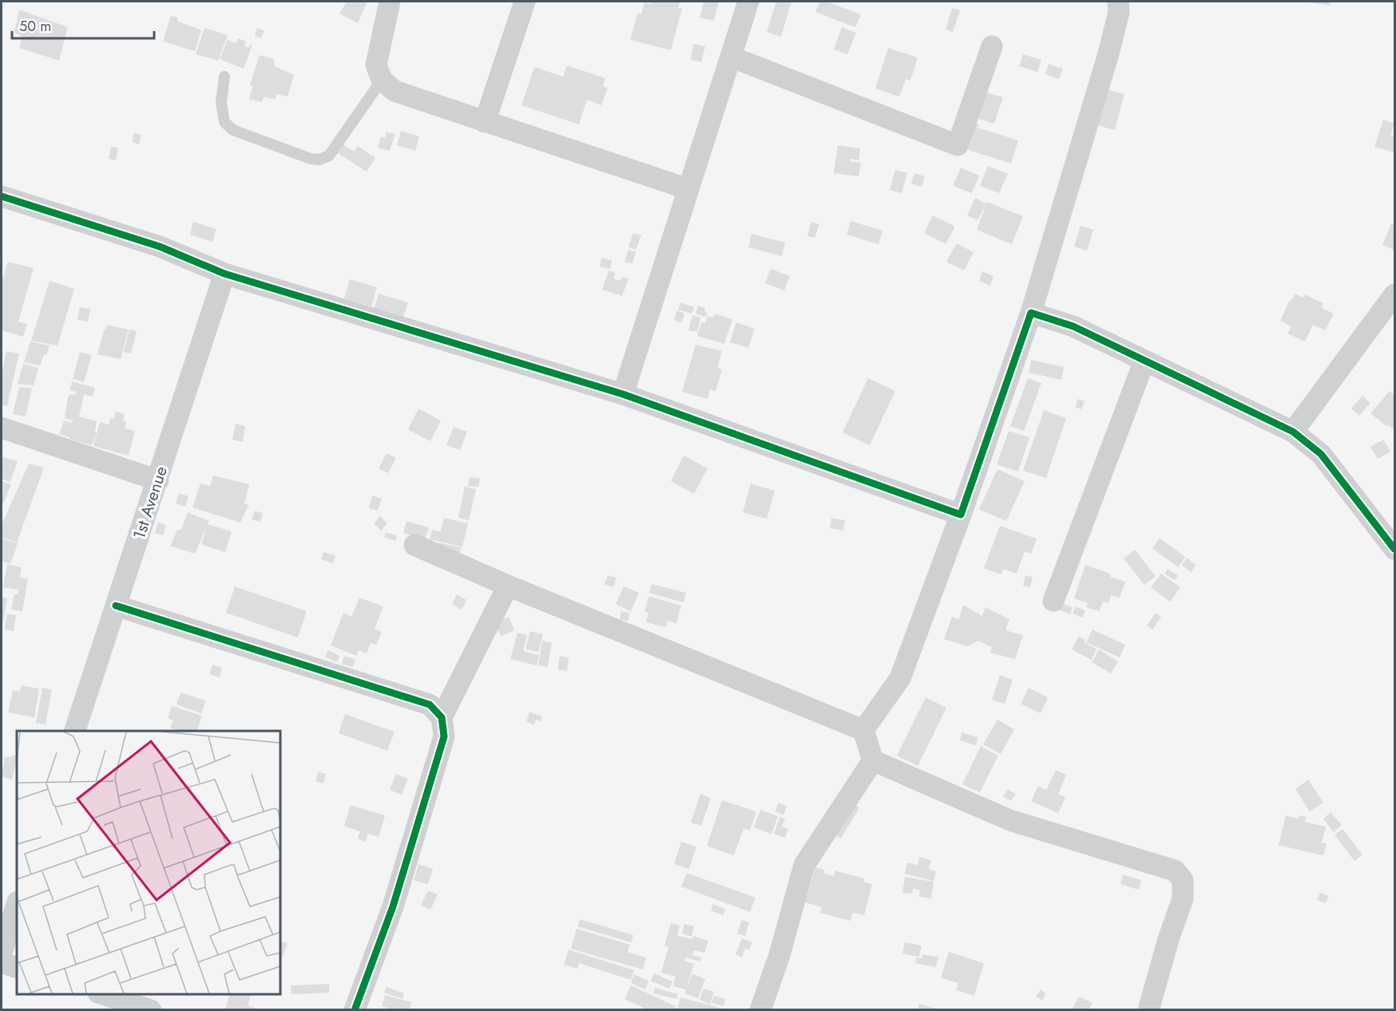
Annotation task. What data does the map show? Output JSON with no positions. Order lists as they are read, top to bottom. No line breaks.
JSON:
{"streets":{"street":["1st Avenue"]},"scale_bar":"50 m"}
